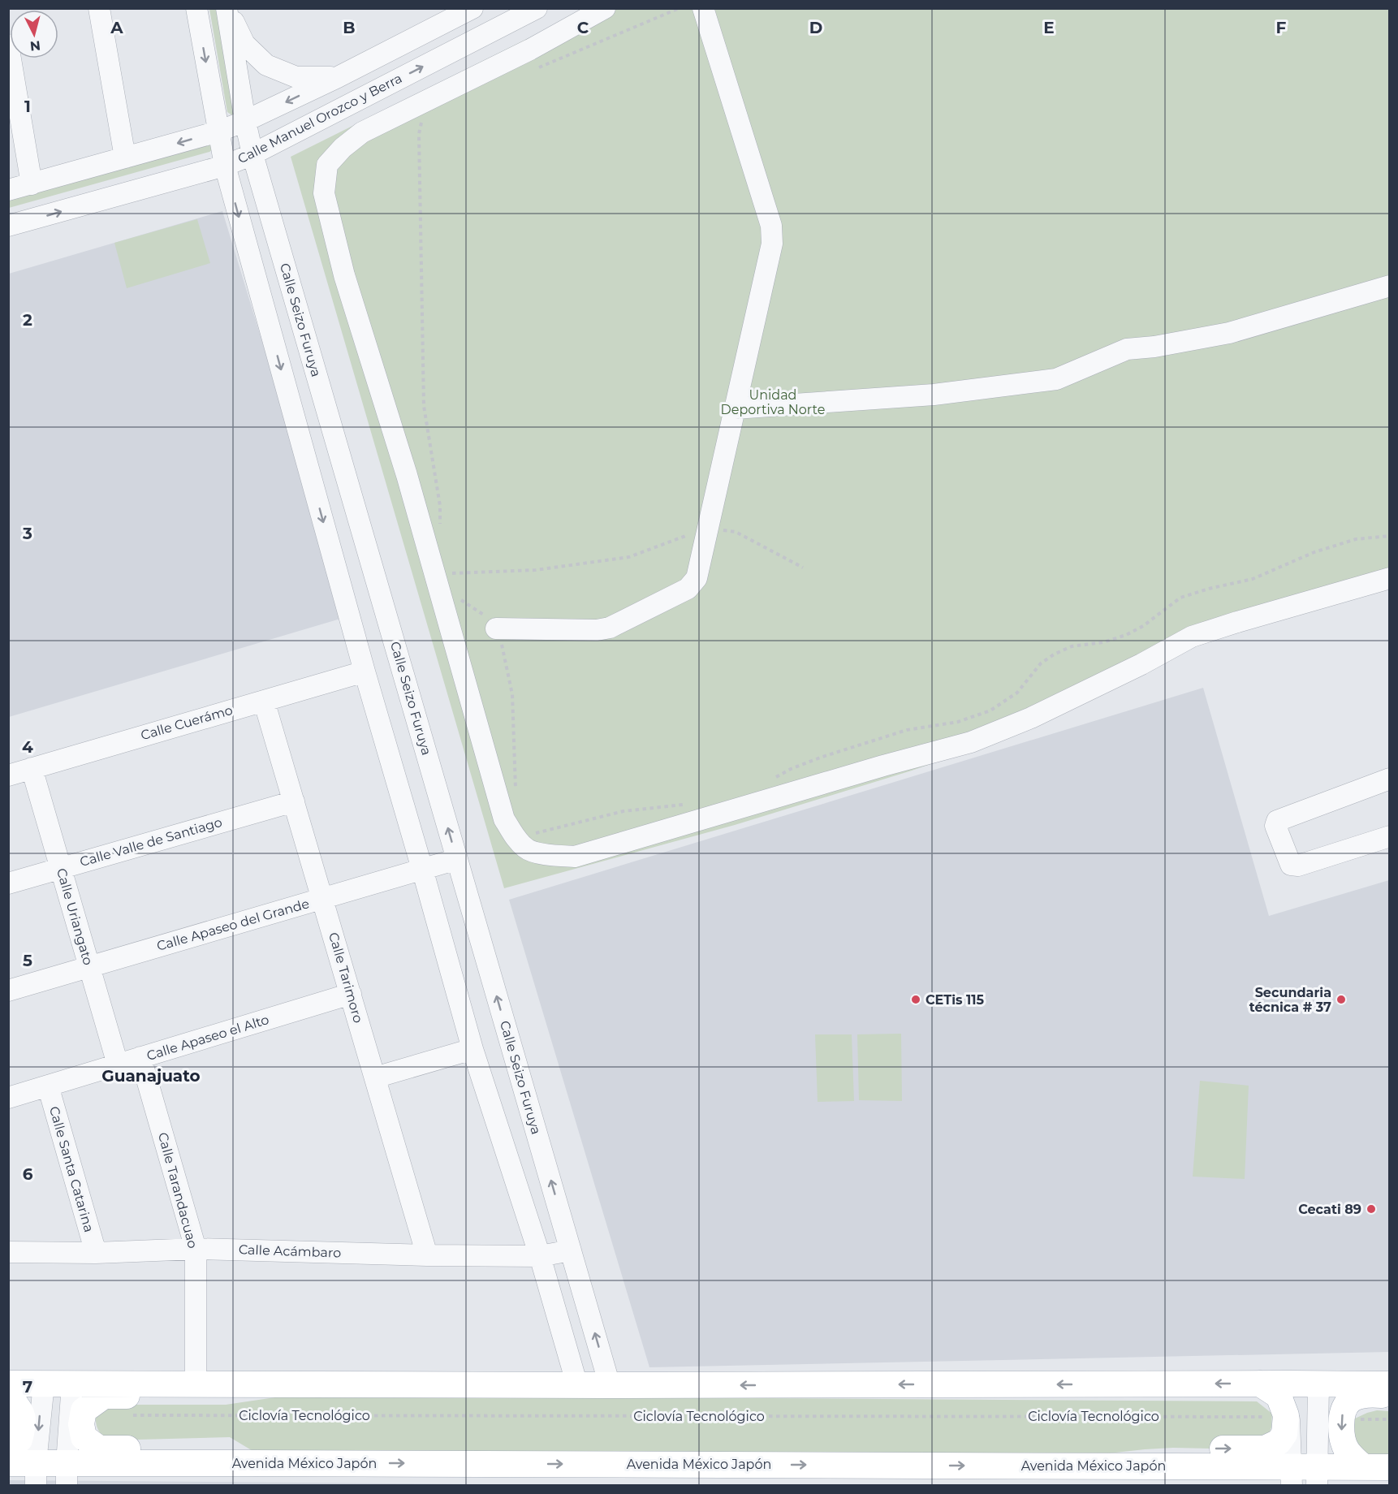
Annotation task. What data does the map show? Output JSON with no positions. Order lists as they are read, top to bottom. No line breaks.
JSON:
{"streets":{"main road":["Avenida México Japón"],"street":["Calle Manuel Orozco y Berra","Calle Seizo Furuya","Calle Cuerámo","Calle Valle de Santiago","Calle Uriangato","Calle Apaseo del Grande","Calle Tarimoro","Calle Apaseo el Alto","Calle Santa Catarina","Calle Tarandacuao","Calle Acámbaro"],"path":["Ciclovía Tecnológico"]},"crossings":[["Calle Manuel Orozco y Berra","Calle Seizo Furuya"],["Calle Seizo Furuya","Calle Apaseo del Grande"],["Calle Seizo Furuya","Calle Acámbaro"],["Calle Cuerámo","Calle Uriangato"],["Calle Cuerámo","Calle Tarimoro"],["Calle Valle de Santiago","Calle Uriangato"],["Calle Valle de Santiago","Calle Tarimoro"],["Calle Uriangato","Calle Apaseo del Grande"],["Calle Uriangato","Calle Apaseo el Alto"],["Calle Apaseo del Grande","Calle Tarimoro"],["Calle Tarimoro","Calle Apaseo el Alto"],["Calle Tarimoro","Calle Acámbaro"],["Calle Apaseo el Alto","Calle Santa Catarina"],["Calle Apaseo el Alto","Calle Tarandacuao"],["Calle Santa Catarina","Calle Acámbaro"],["Calle Tarandacuao","Calle Acámbaro"]],"districts":["Guanajuato"],"parks":["Unidad Deportiva Norte"],"places":["CETis 115","Secundaria técnica # 37","Cecati 89"],"north":"bottom","grid":{"columns":["A","B","C","D","E","F"],"rows":["1","2","3","4","5","6","7"]}}
